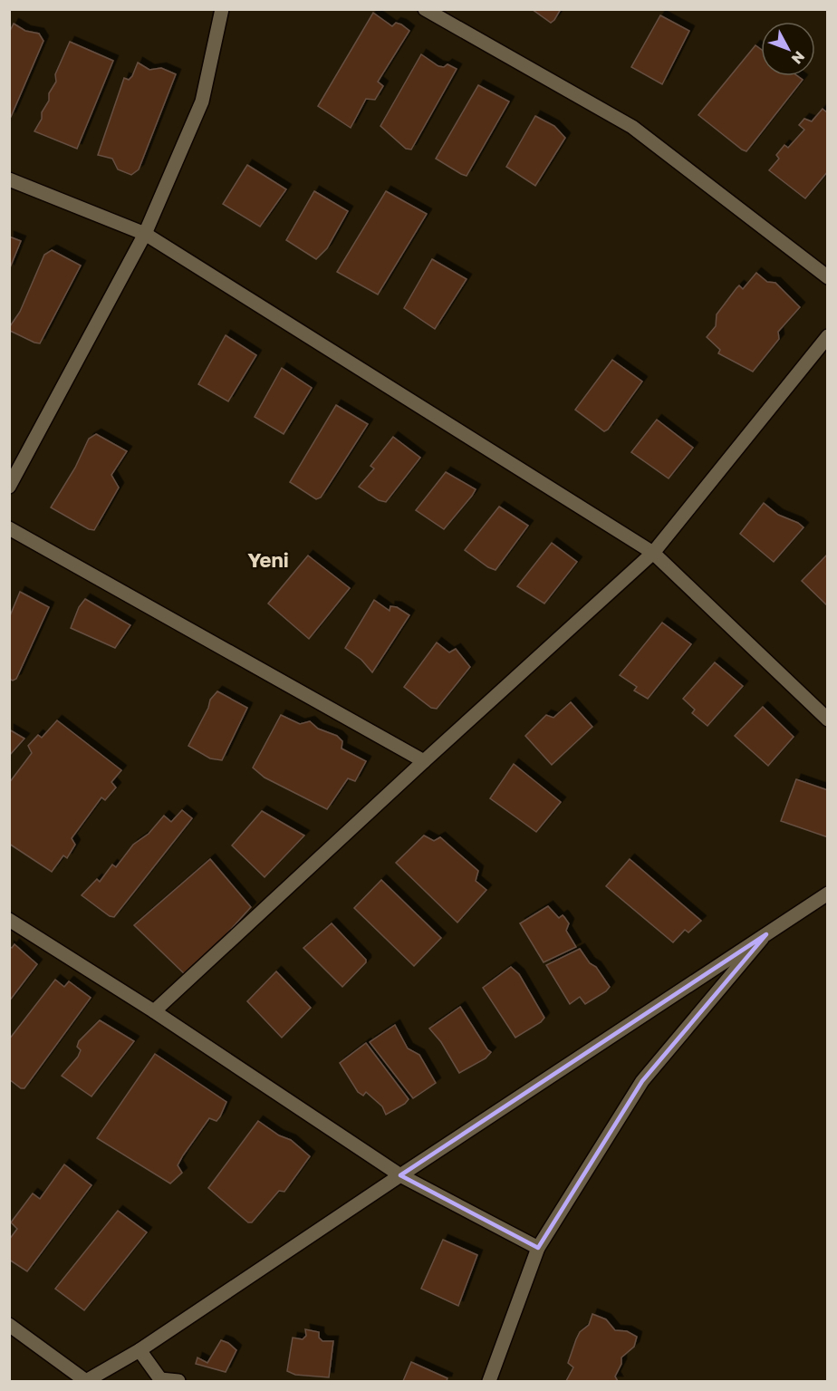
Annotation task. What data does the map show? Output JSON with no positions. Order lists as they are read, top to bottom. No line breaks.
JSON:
{"districts":["Yeni"],"north":"bottom right"}
